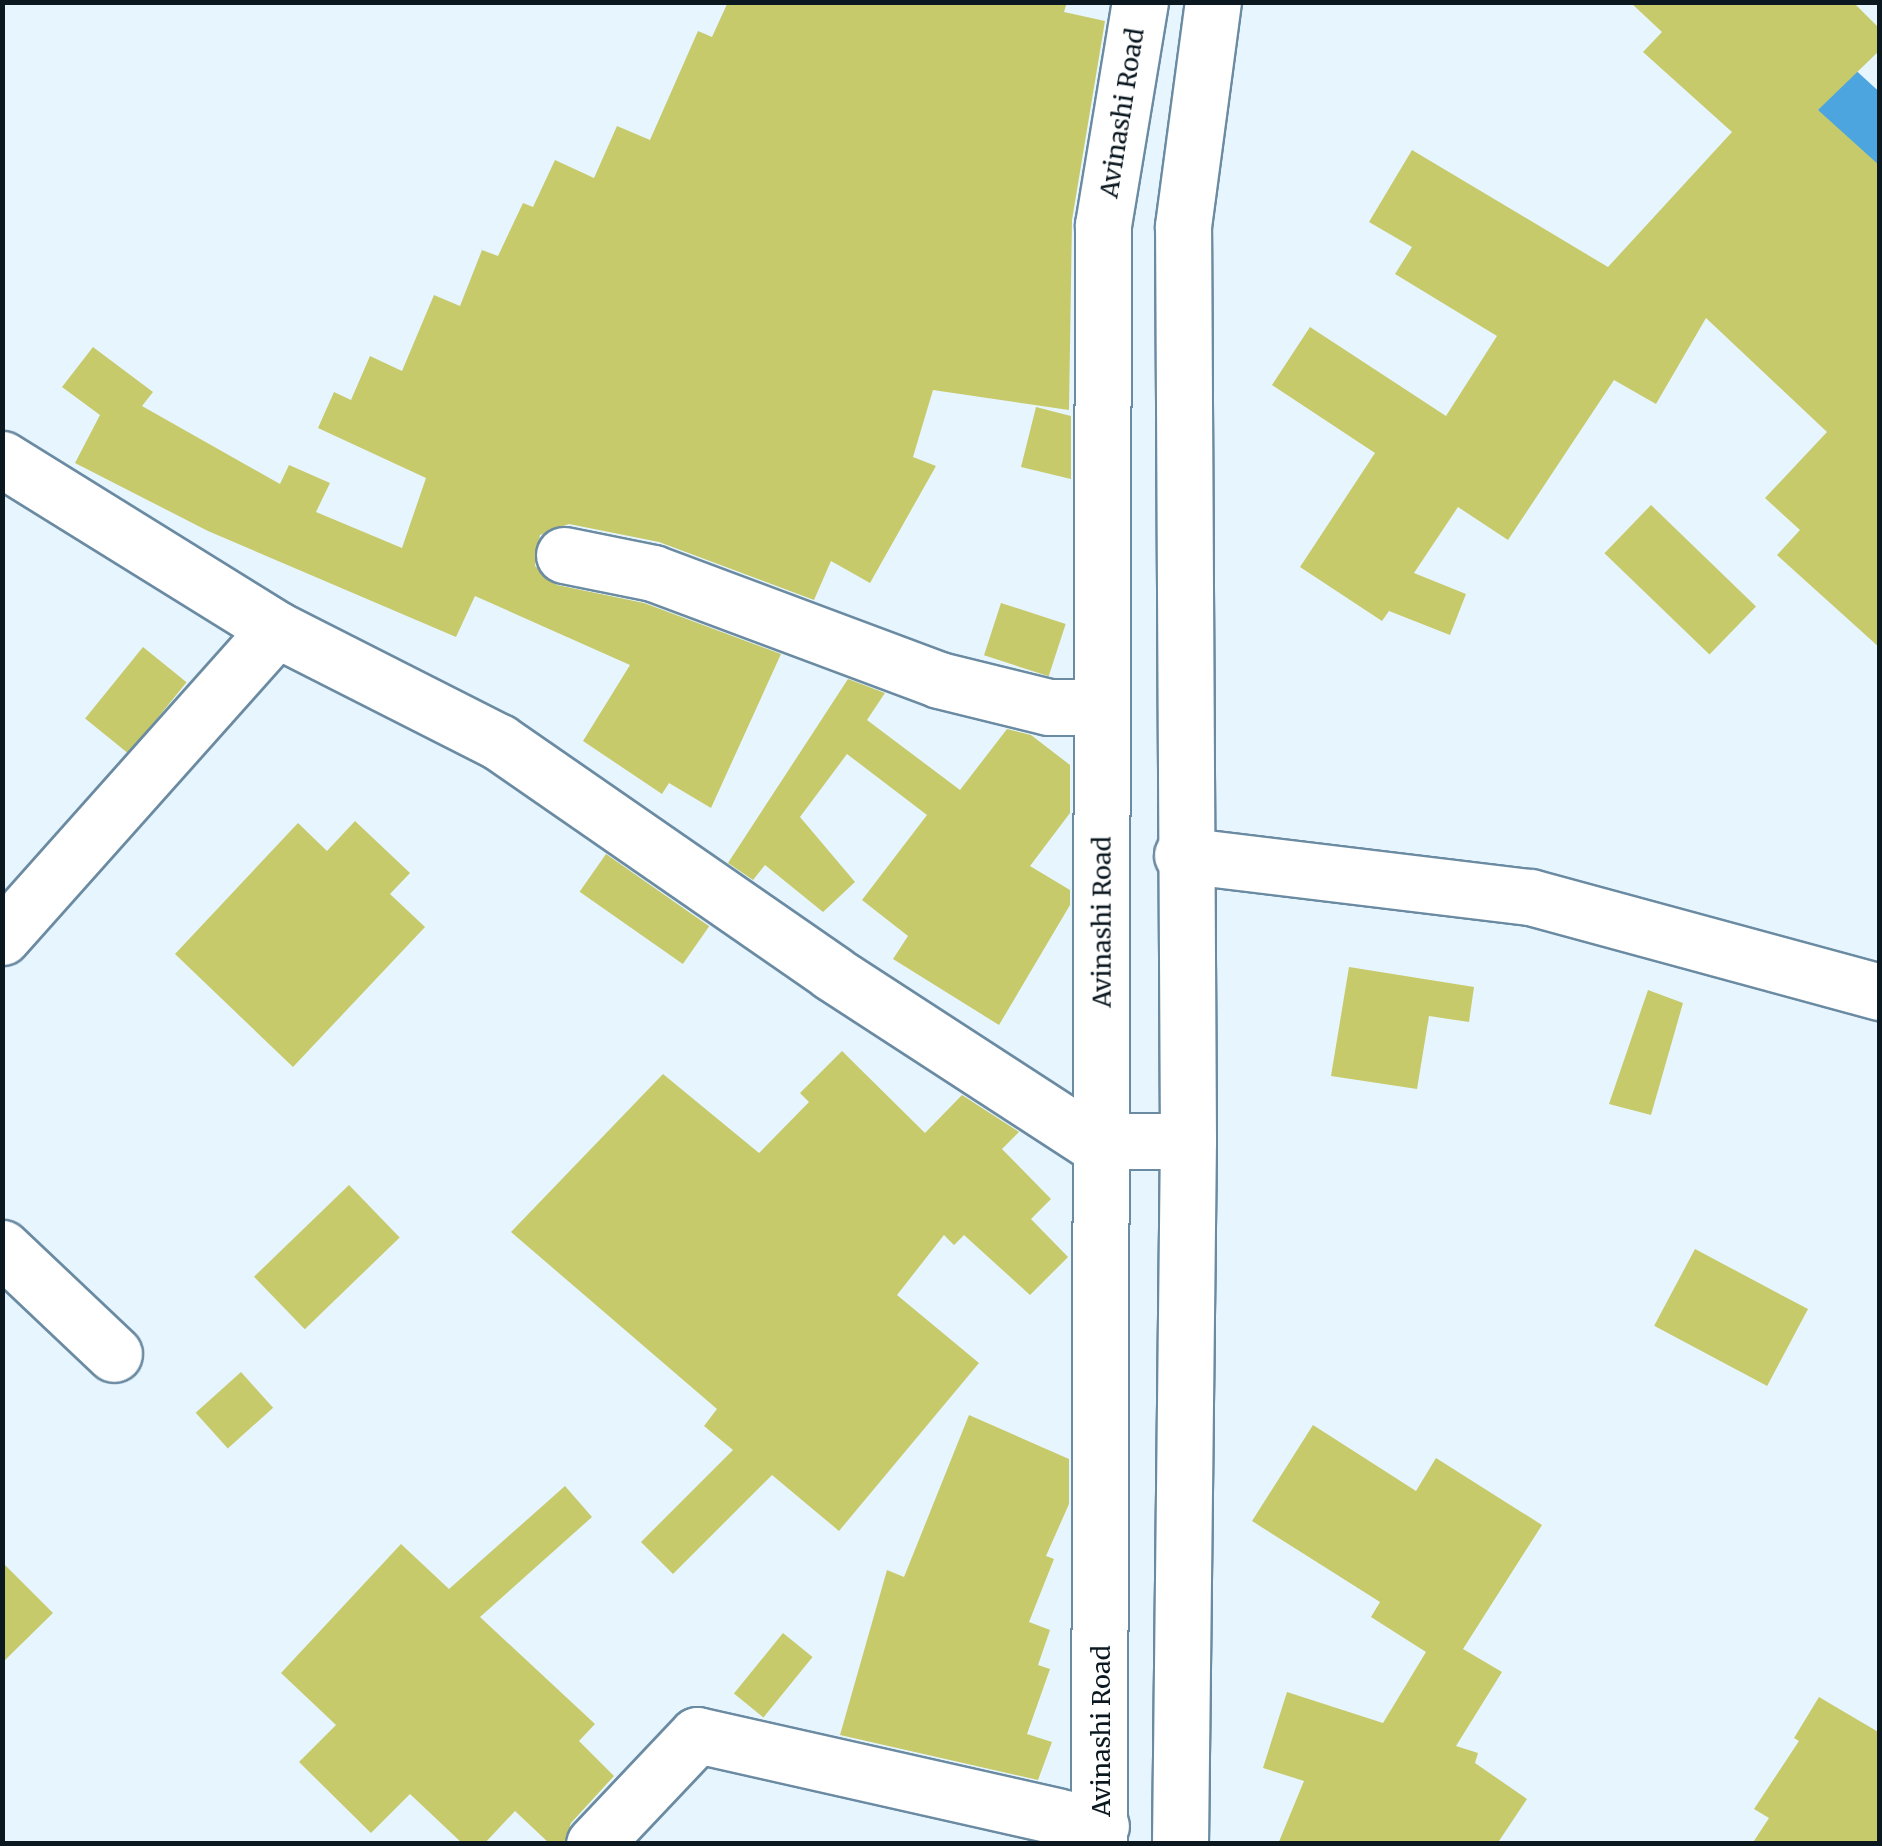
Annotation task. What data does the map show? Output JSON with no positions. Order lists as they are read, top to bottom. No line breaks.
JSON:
{"streets":{"street":["Avinashi Road"]}}
